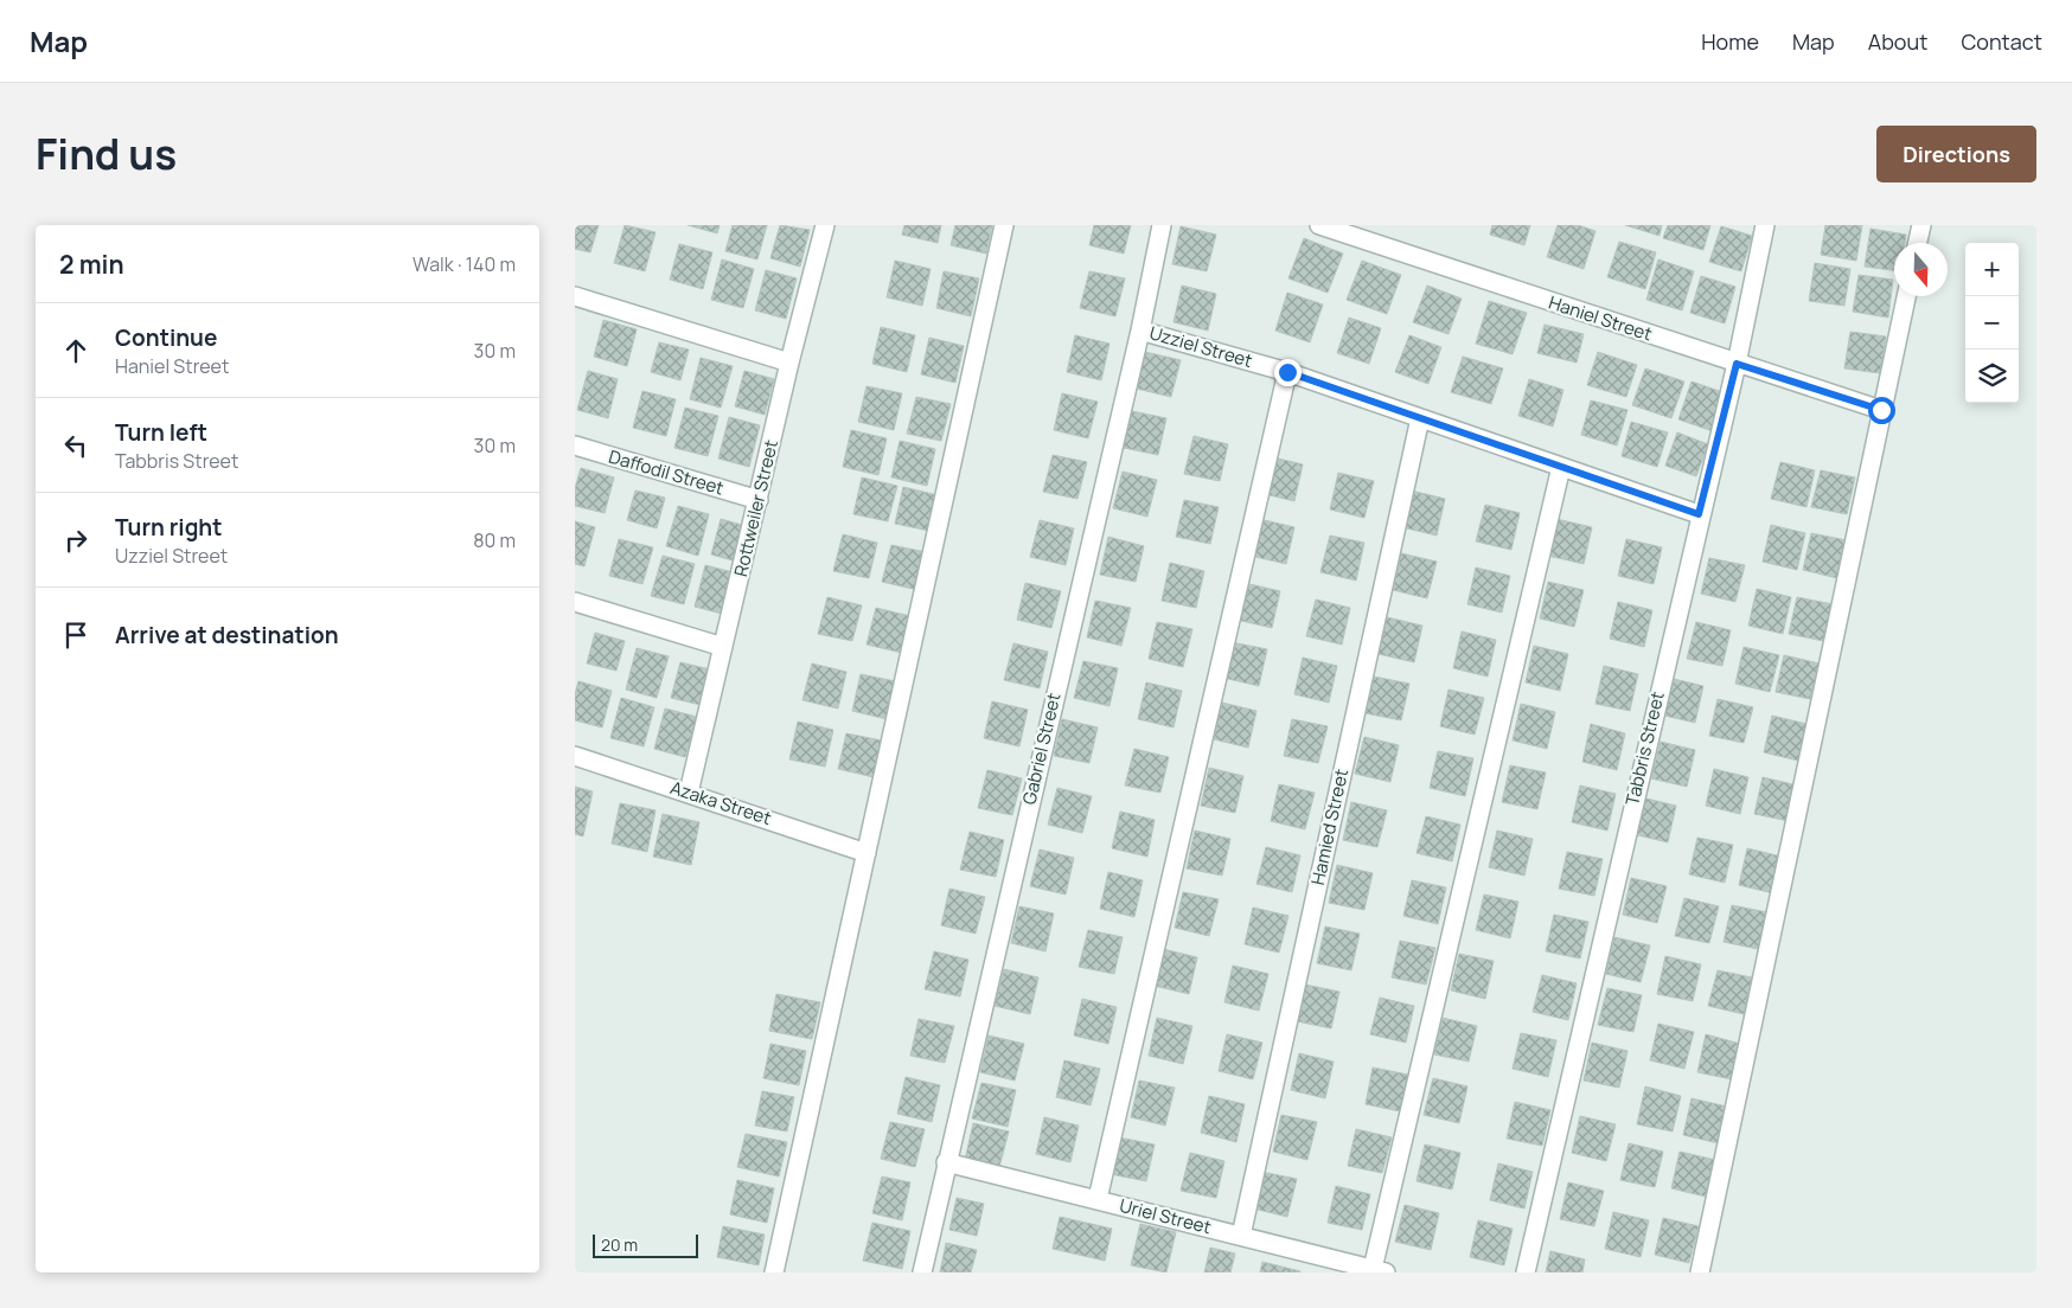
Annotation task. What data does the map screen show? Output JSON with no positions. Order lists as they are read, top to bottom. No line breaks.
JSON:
{"streets":{"street":["Haniel Street","Uzziel Street","Daffodil Street","Rottweiler Street","Gabriel Street","Tabbris Street","Azaka Street","Hamied Street","Uriel Street"]},"crossings":[["Haniel Street","Tabbris Street"],["Uzziel Street","Gabriel Street"],["Uzziel Street","Tabbris Street"],["Uzziel Street","Hamied Street"],["Daffodil Street","Rottweiler Street"],["Rottweiler Street","Azaka Street"],["Gabriel Street","Uriel Street"],["Hamied Street","Uriel Street"]],"scale_bar":"20 m","north":"bottom","page":{"header":"Map","nav":["Home","Map","About","Contact"],"title":"Find us","buttons":"Directions","heading":["2 min","Walk · 140 m"],"map_buttons":["+","−"],"list":[["Continue","Haniel Street","30 m"],["Turn left","Tabbris Street","30 m"],["Turn right","Uzziel Street","80 m"],"Arrive at destination"],"scale":"20 m"}}
